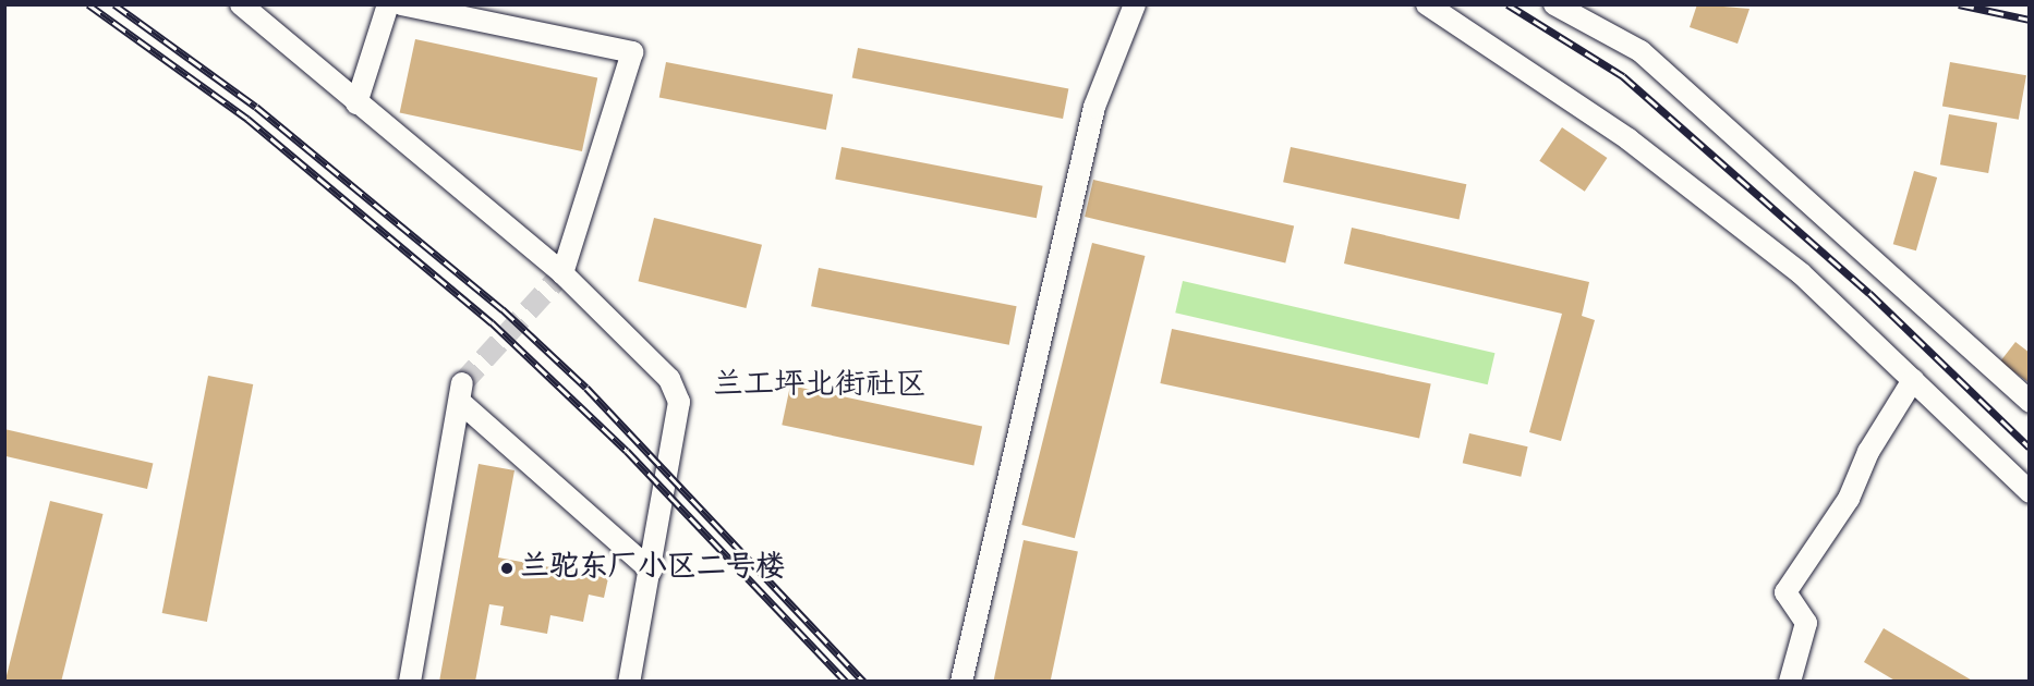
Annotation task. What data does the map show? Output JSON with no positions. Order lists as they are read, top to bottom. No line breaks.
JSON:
{"districts":["兰工坪北街社区"],"places":["兰驼东厂小区二号楼"]}
